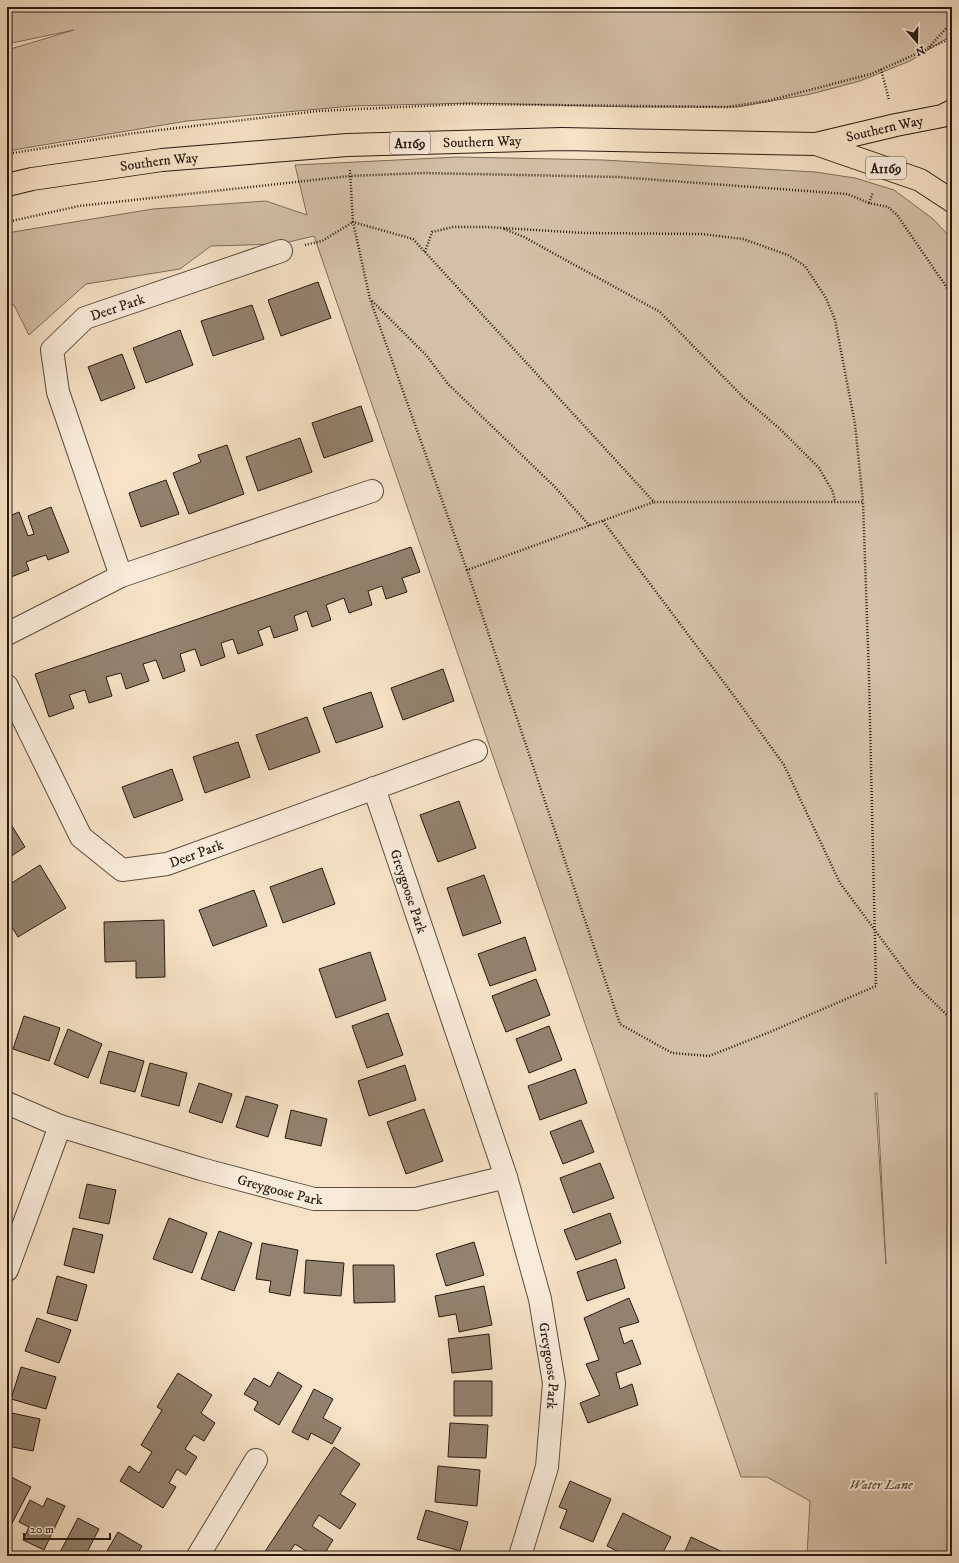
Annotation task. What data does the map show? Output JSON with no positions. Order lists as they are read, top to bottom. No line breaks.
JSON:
{"streets":{"main road":["Southern Way","A1169"],"street":["Deer Park","Greygoose Park"]},"crossings":[["Deer Park","Greygoose Park"]],"parks":["Water Lane"],"scale_bar":"20 m","north":"bottom"}
